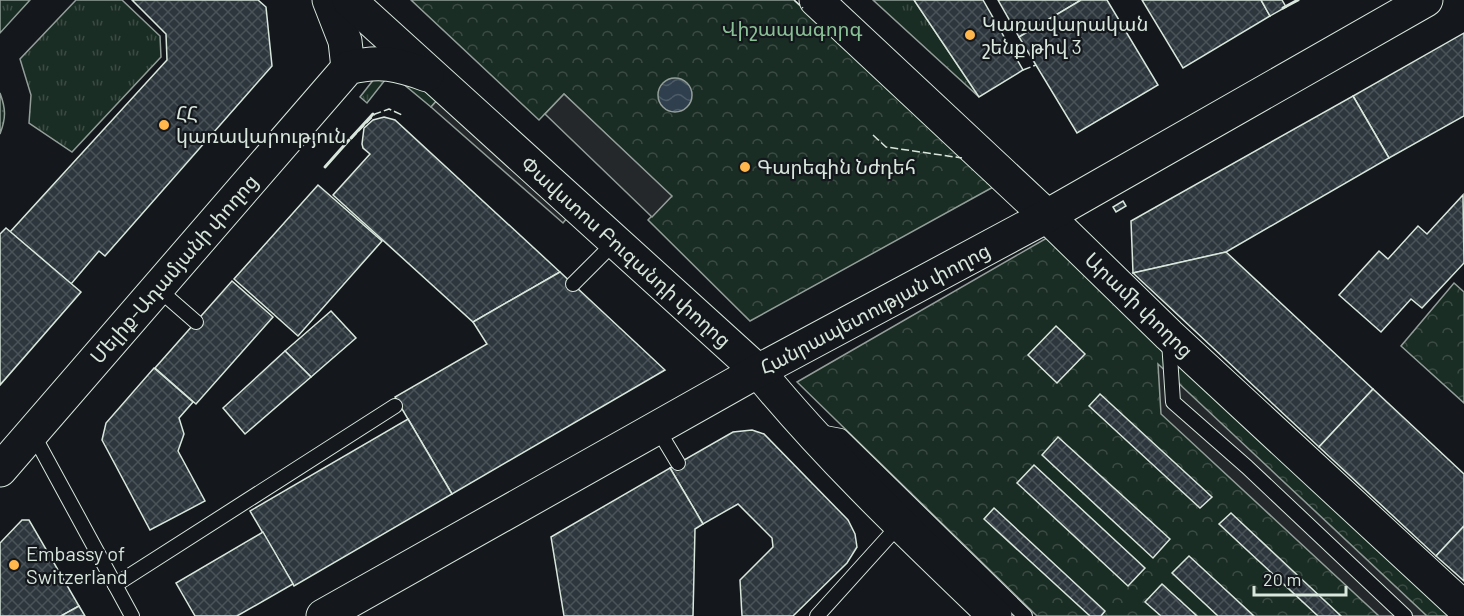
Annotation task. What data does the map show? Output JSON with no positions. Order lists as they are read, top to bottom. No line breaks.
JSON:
{"streets":{"street":["Փավստոս Բուզանդի փողոց","Մելիք-Ադամյանի փողոց","Արամի փողոց","Հանրապետության փողոց"]},"crossings":[["Փավստոս Բուզանդի փողոց","Հանրապետության փողոց"],["Արամի փողոց","Հանրապետության փողոց"]],"parks":["Վիշապագորգ"],"places":["Կառավարական շենք թիվ 3","ՀՀ կառավարություն","Գարեգին Նժդեհ","Embassy of Switzerland"],"scale_bar":"20 m"}
